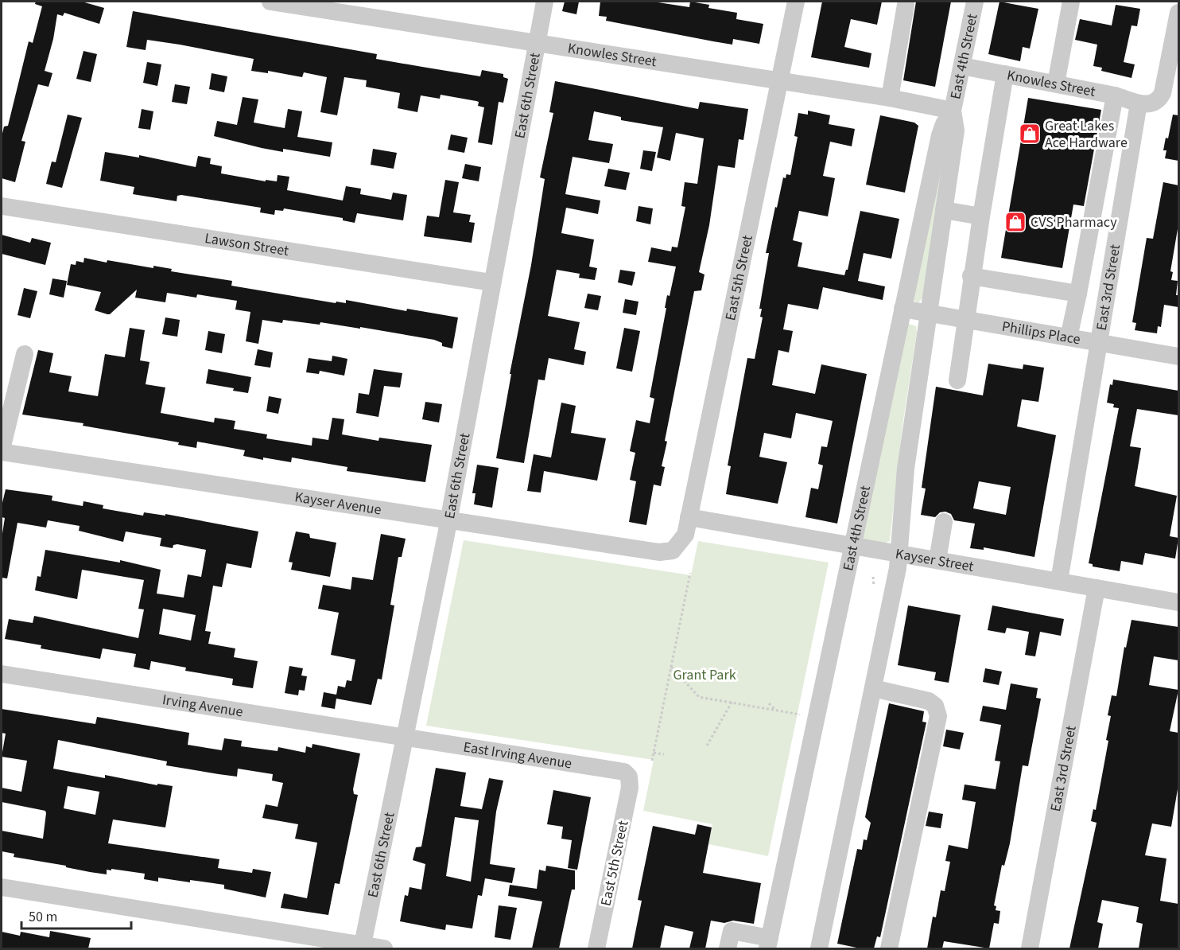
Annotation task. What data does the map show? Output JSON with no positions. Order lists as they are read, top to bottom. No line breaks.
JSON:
{"streets":{"street":["Knowles Street","East 4th Street","East 6th Street","Lawson Street","East 5th Street","East 3rd Street","Phillips Place","Kayser Avenue","Kayser Street","Irving Avenue","East Irving Avenue"]},"crossings":[["Knowles Street","East 4th Street"],["Knowles Street","East 6th Street"],["Knowles Street","East 5th Street"],["Knowles Street","East 3rd Street"],["East 4th Street","Phillips Place"],["East 4th Street","Kayser Street"],["East 6th Street","Lawson Street"],["East 6th Street","Kayser Avenue"],["East 6th Street","Irving Avenue"],["East 6th Street","East Irving Avenue"],["East 5th Street","Kayser Avenue"],["East 5th Street","Kayser Street"],["East 5th Street","East Irving Avenue"],["East 3rd Street","Phillips Place"],["East 3rd Street","Kayser Street"],["Irving Avenue","East Irving Avenue"]],"parks":["Grant Park"],"places":{"shop":["Great Lakes Ace Hardware","CVS Pharmacy"]},"scale_bar":"50 m"}
